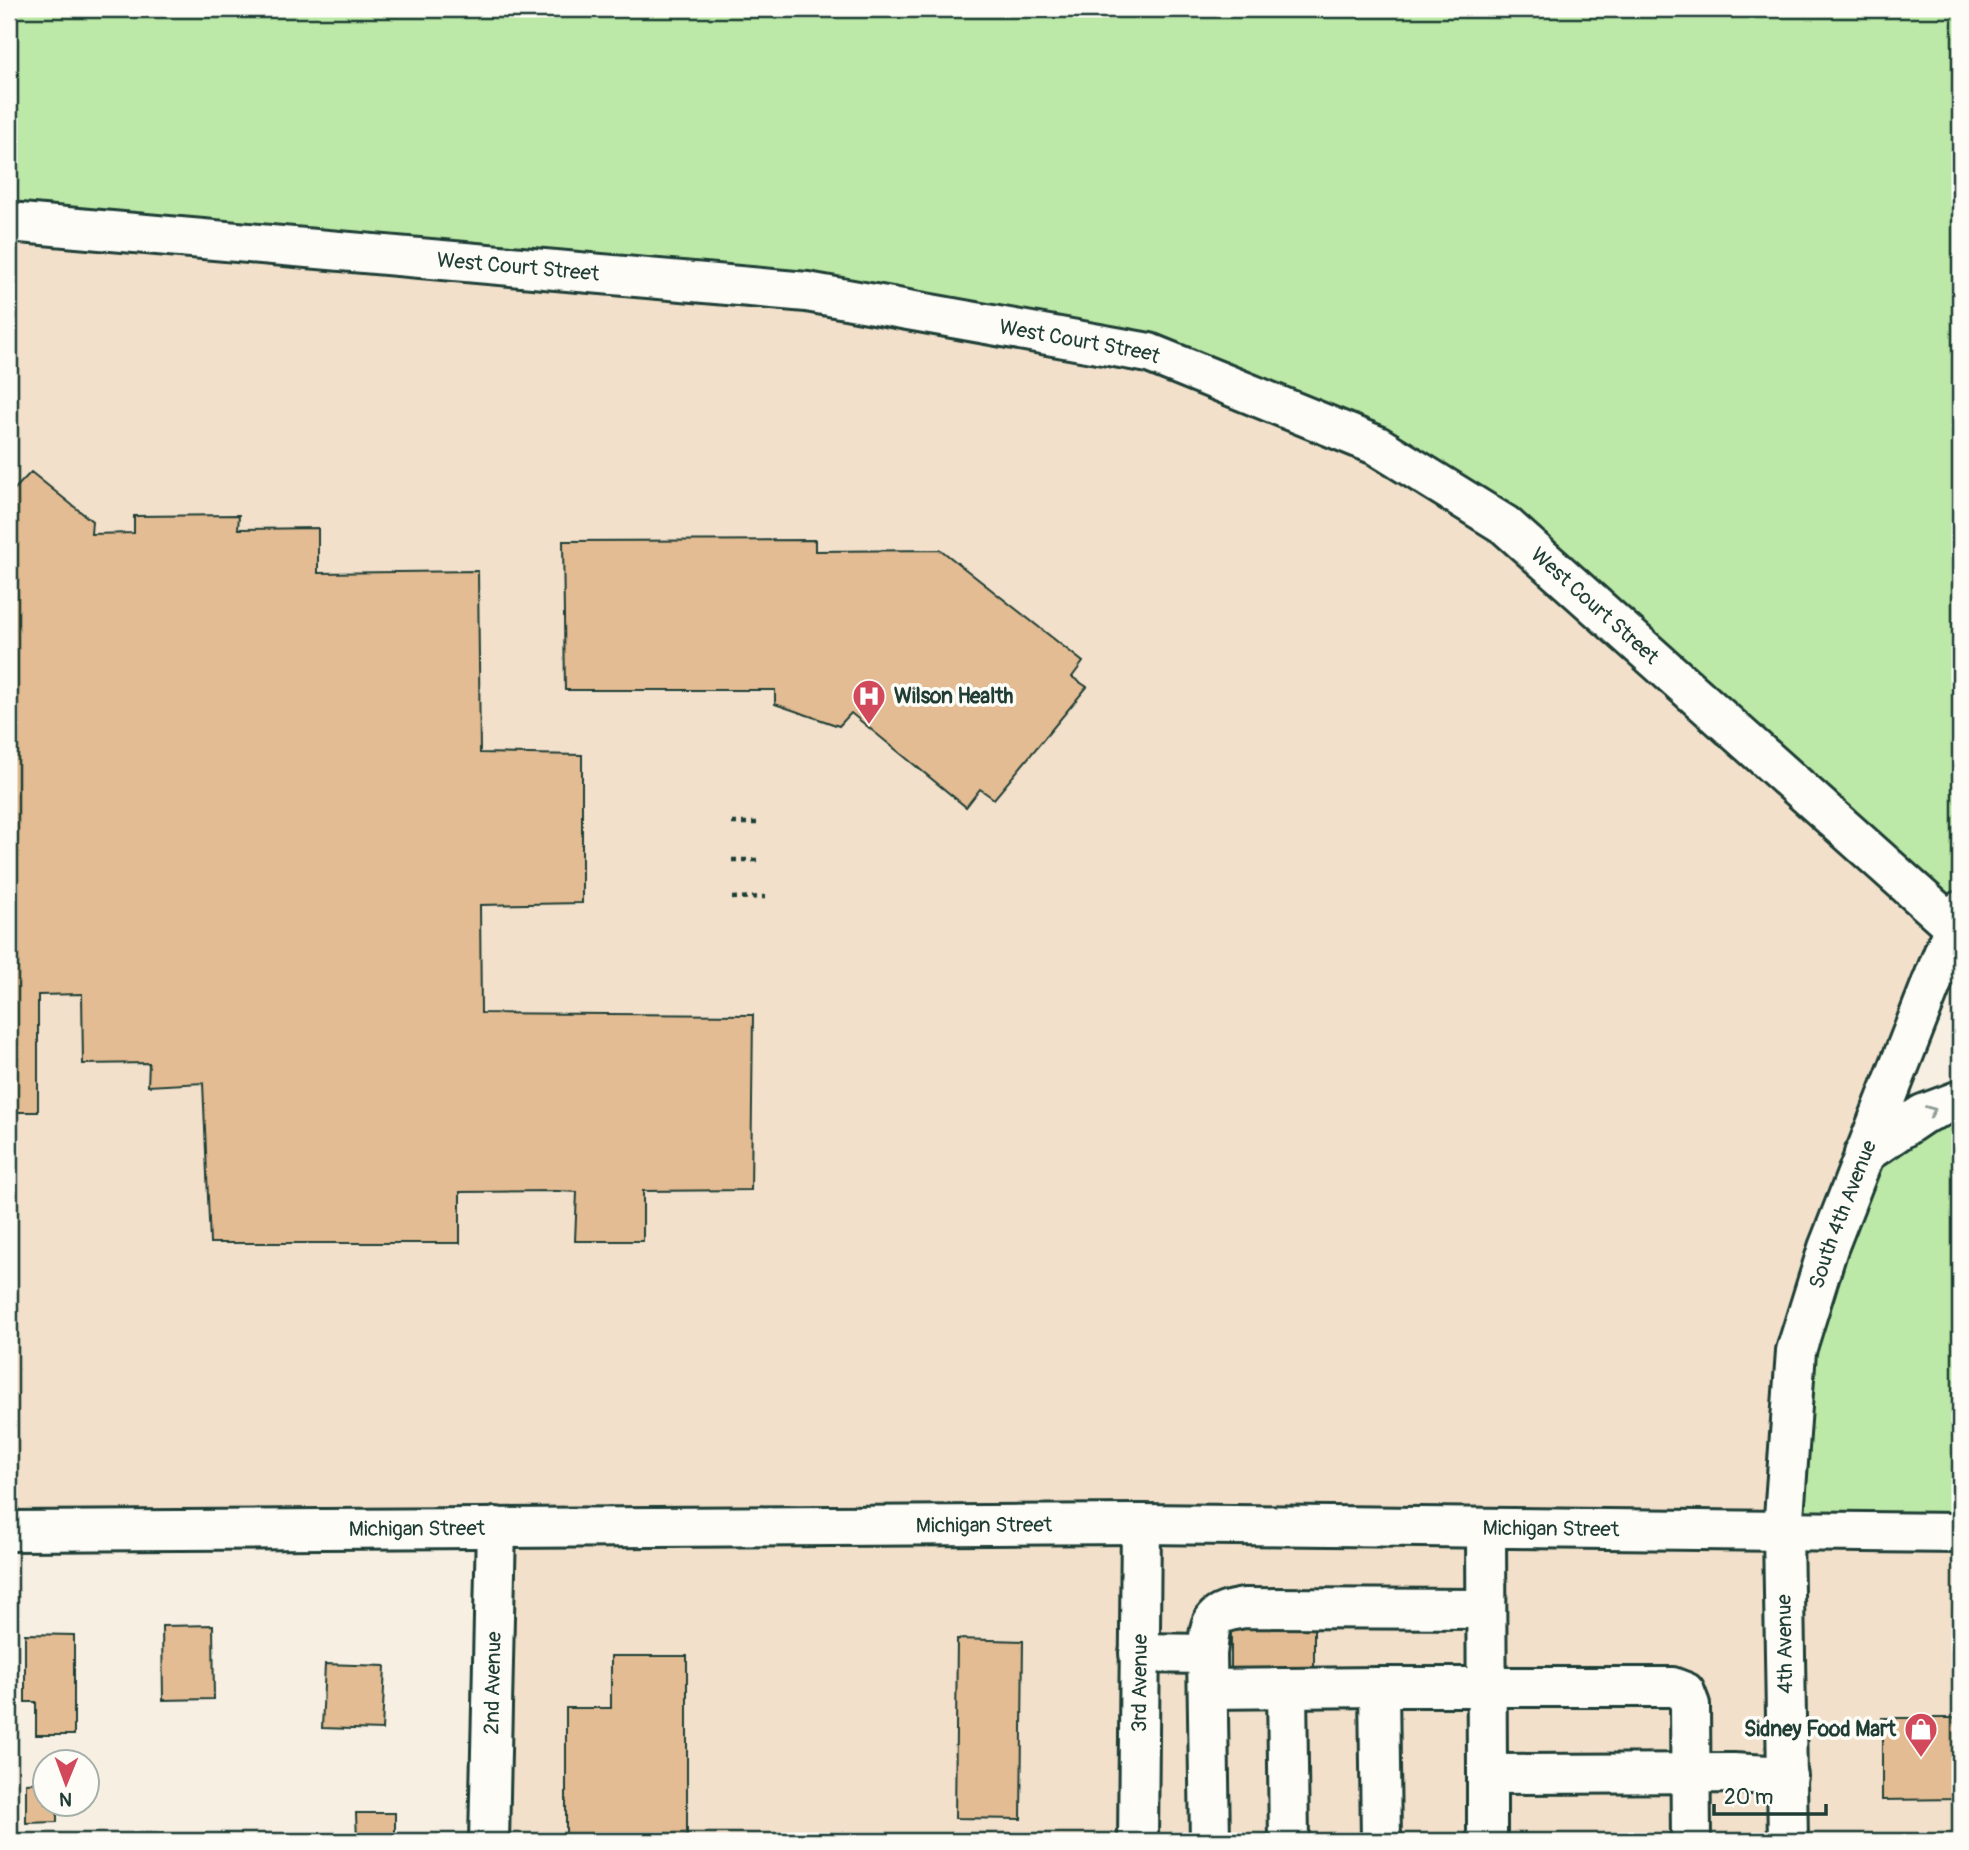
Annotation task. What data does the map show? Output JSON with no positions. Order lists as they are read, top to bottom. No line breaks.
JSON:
{"streets":{"street":["West Court Street","South 4th Avenue","Michigan Street","4th Avenue","3rd Avenue","2nd Avenue"]},"crossings":[["West Court Street","South 4th Avenue"],["South 4th Avenue","Michigan Street"],["South 4th Avenue","4th Avenue"],["Michigan Street","4th Avenue"],["Michigan Street","3rd Avenue"],["Michigan Street","2nd Avenue"]],"places":{"hospital":["Wilson Health"],"shop":["Sidney Food Mart"]},"scale_bar":"20 m","north":"bottom"}
